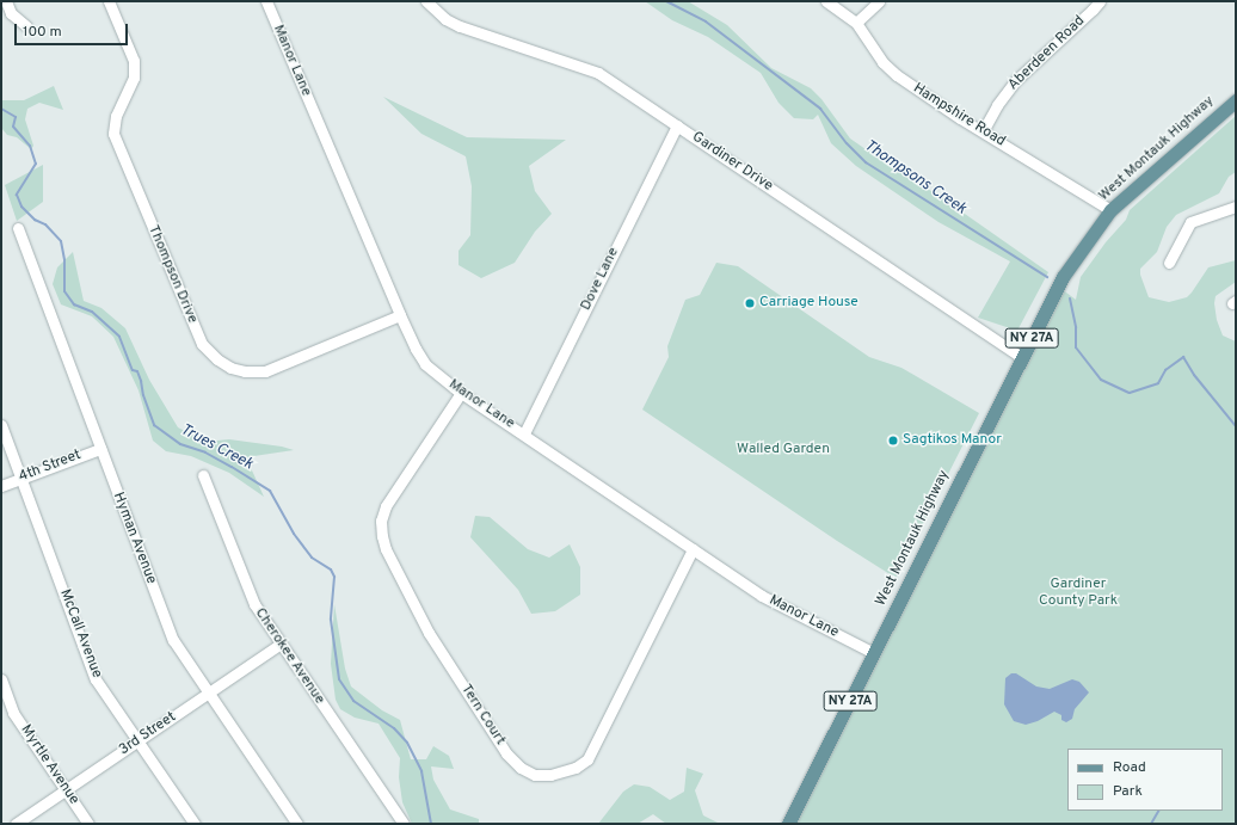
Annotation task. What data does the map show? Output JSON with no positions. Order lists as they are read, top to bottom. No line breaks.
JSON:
{"streets":{"main road":["West Montauk Highway","NY 27A"],"street":["Aberdeen Road","Manor Lane","Hampshire Road","Gardiner Drive","Thompson Drive","Dove Lane","4th Street","Hyman Avenue","McCall Avenue","Cherokee Avenue","Tern Court","3rd Street","Myrtle Avenue"]},"crossings":[["Aberdeen Road","Hampshire Road"],["Manor Lane","West Montauk Highway"],["Manor Lane","Thompson Drive"],["Manor Lane","Dove Lane"],["Manor Lane","NY 27A"],["Manor Lane","Tern Court"],["Hampshire Road","West Montauk Highway"],["West Montauk Highway","Gardiner Drive"],["West Montauk Highway","NY 27A"],["Gardiner Drive","Dove Lane"],["4th Street","Hyman Avenue"],["4th Street","McCall Avenue"],["Hyman Avenue","3rd Street"],["McCall Avenue","3rd Street"],["Cherokee Avenue","3rd Street"],["3rd Street","Myrtle Avenue"]],"water":["Thompsons Creek","Trues Creek"],"parks":["Walled Garden","Gardiner County Park"],"places":["Carriage House","Sagtikos Manor"],"legend":["Road","Park"],"scale_bar":"100 m"}
